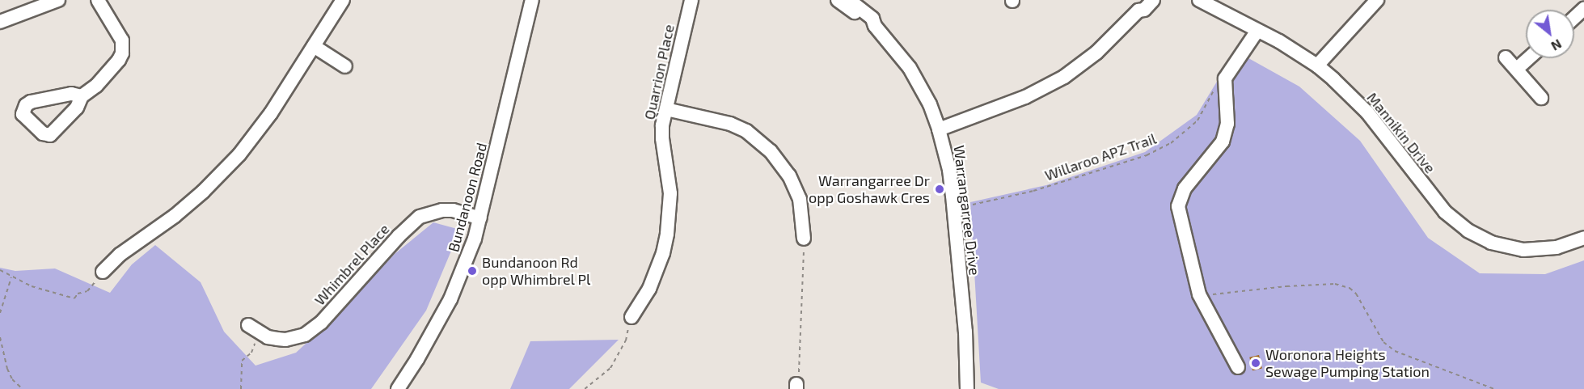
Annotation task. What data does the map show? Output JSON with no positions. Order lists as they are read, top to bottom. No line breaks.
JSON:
{"streets":{"street":["Quarrion Place","Mannikin Drive","Bundanoon Road","Warrangarree Drive","Whimbrel Place"],"path":["Willaroo APZ Trail"]},"crossings":[["Willaroo APZ Trail","Warrangarree Drive"],["Bundanoon Road","Whimbrel Place"]],"places":["Warrangarree Dr opp Goshawk Cres","Bundanoon Rd opp Whimbrel Pl","Woronora Heights Sewage Pumping Station"],"north":"bottom right"}
